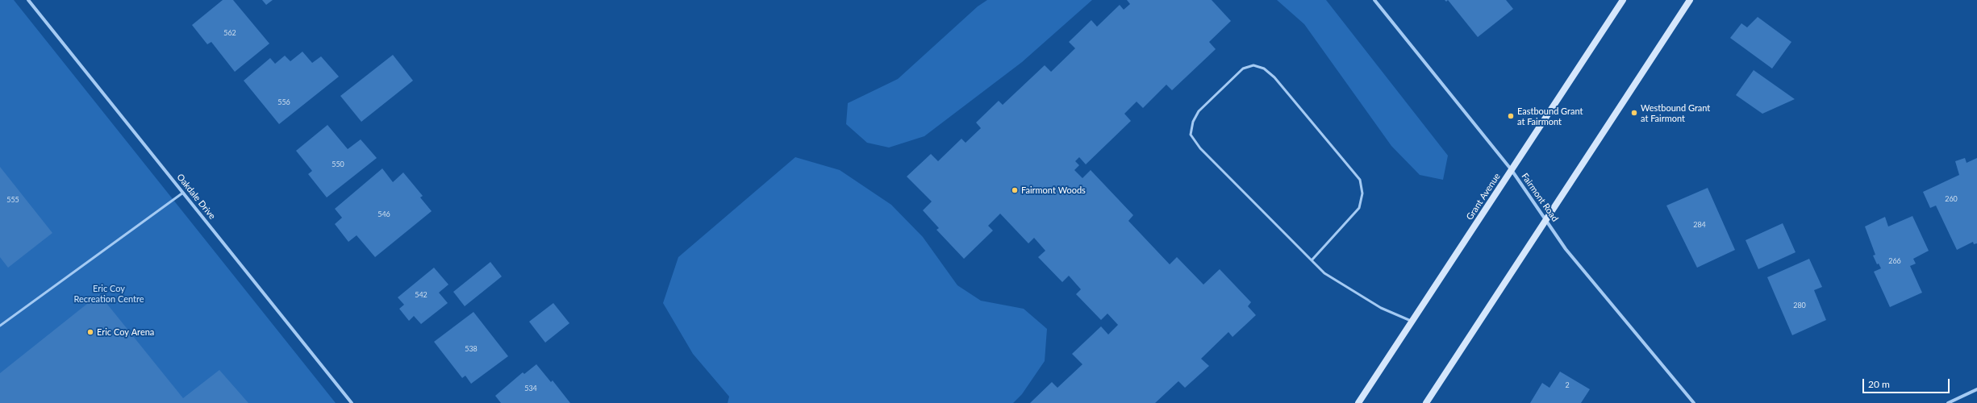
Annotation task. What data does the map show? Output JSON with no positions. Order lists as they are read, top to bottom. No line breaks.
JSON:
{"streets":{"main road":["Grant Avenue"],"street":["Oakdale Drive","Fairmont Road"]},"crossings":[["Grant Avenue","Fairmont Road"]],"parks":["Eric Coy Recreation Centre"],"places":["Westbound Grant at Fairmont","Eastbound Grant at Fairmont","Fairmont Woods","Eric Coy Arena"],"house_numbers":["562","556","550","260","555","546","284","266","542","280","538","2","534"],"scale_bar":"20 m"}
